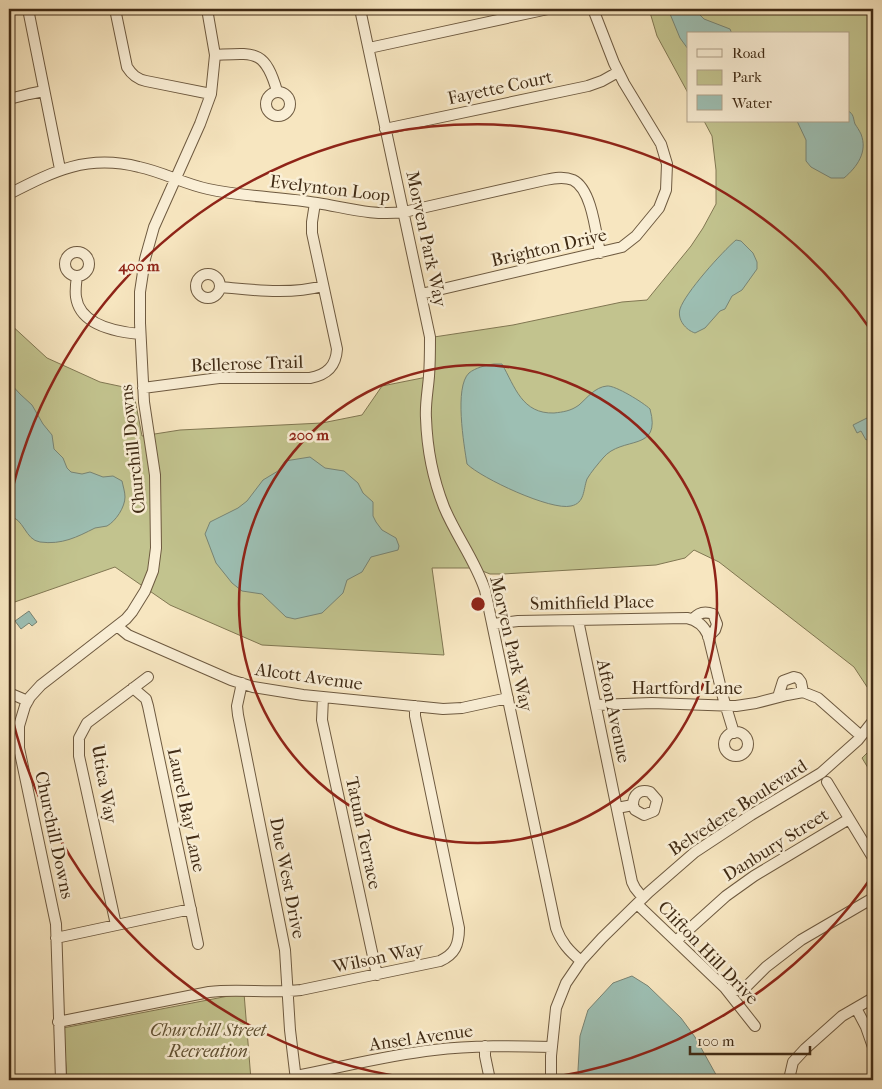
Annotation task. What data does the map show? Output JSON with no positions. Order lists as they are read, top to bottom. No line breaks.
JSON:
{"streets":{"street":["Fayette Court","Evelynton Loop","Morven Park Way","Brighton Drive","Bellerose Trail","Churchill Downs","Smithfield Place","Alcott Avenue","Hartford Lane","Afton Avenue","Utica Way","Belvedere Boulevard","Laurel Bay Lane","Tatum Terrace","Danbury Street","Due West Drive","Clifton Hill Drive","Wilson Way","Ansel Avenue"]},"crossings":[["Fayette Court","Morven Park Way"],["Fayette Court","Brighton Drive"],["Evelynton Loop","Morven Park Way"],["Evelynton Loop","Brighton Drive"],["Evelynton Loop","Bellerose Trail"],["Evelynton Loop","Churchill Downs"],["Morven Park Way","Brighton Drive"],["Morven Park Way","Smithfield Place"],["Morven Park Way","Alcott Avenue"],["Morven Park Way","Belvedere Boulevard"],["Bellerose Trail","Churchill Downs"],["Churchill Downs","Alcott Avenue"],["Churchill Downs","Wilson Way"],["Smithfield Place","Hartford Lane"],["Smithfield Place","Afton Avenue"],["Alcott Avenue","Tatum Terrace"],["Alcott Avenue","Due West Drive"],["Alcott Avenue","Wilson Way"],["Hartford Lane","Afton Avenue"],["Afton Avenue","Belvedere Boulevard"],["Afton Avenue","Clifton Hill Drive"],["Utica Way","Laurel Bay Lane"],["Belvedere Boulevard","Clifton Hill Drive"],["Belvedere Boulevard","Ansel Avenue"],["Tatum Terrace","Wilson Way"],["Danbury Street","Clifton Hill Drive"],["Due West Drive","Wilson Way"],["Due West Drive","Ansel Avenue"]],"parks":["Churchill Street Recreation"],"legend":["Road","Park","Water"],"scale_bar":"100 m","rings":["400 m","200 m"]}
